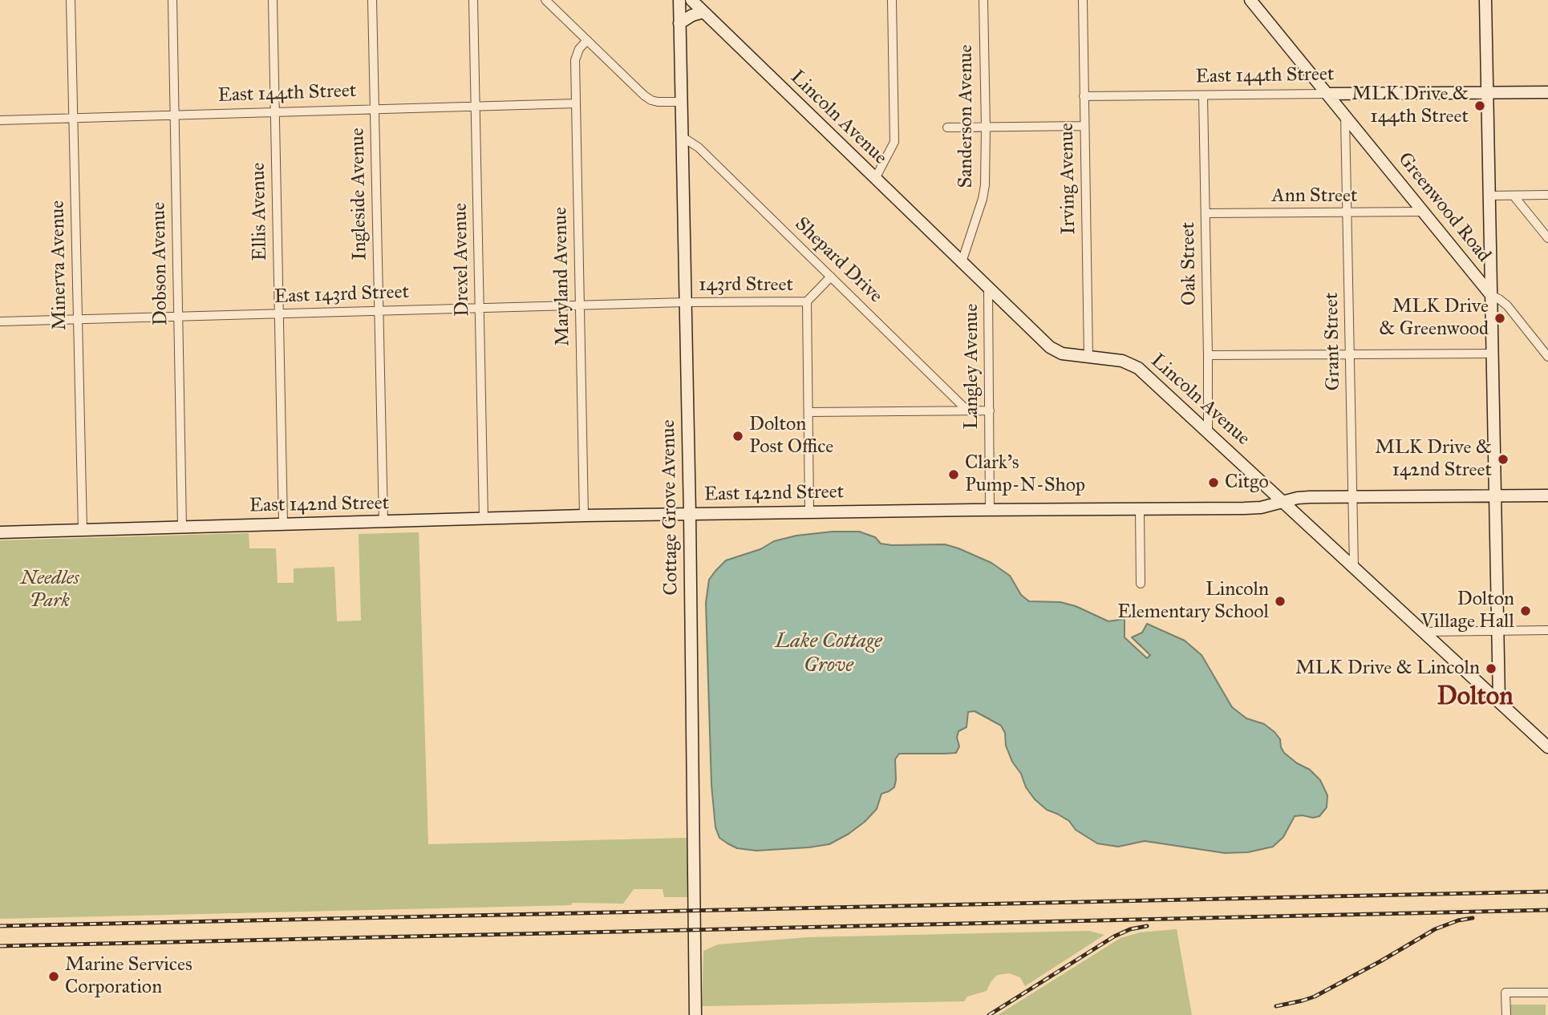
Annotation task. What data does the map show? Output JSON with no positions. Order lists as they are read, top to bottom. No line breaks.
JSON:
{"streets":{"street":["East 144th Street","Sanderson Avenue","Lincoln Avenue","Irving Avenue","Ingleside Avenue","Ann Street","Greenwood Road","Ellis Avenue","Drexel Avenue","Shepard Drive","Dobson Avenue","Oak Street","Minerva Avenue","Maryland Avenue","143rd Street","East 143rd Street","Grant Street","Langley Avenue","East 142nd Street","Cottage Grove Avenue"]},"crossings":[["East 144th Street","Irving Avenue"],["East 144th Street","Ingleside Avenue"],["East 144th Street","Greenwood Road"],["East 144th Street","Ellis Avenue"],["East 144th Street","Drexel Avenue"],["East 144th Street","Dobson Avenue"],["East 144th Street","Oak Street"],["East 144th Street","Minerva Avenue"],["East 144th Street","Maryland Avenue"],["Sanderson Avenue","Lincoln Avenue"],["Lincoln Avenue","Irving Avenue"],["Lincoln Avenue","Oak Street"],["Lincoln Avenue","Grant Street"],["Lincoln Avenue","Langley Avenue"],["Lincoln Avenue","East 142nd Street"],["Ingleside Avenue","East 143rd Street"],["Ingleside Avenue","East 142nd Street"],["Ann Street","Greenwood Road"],["Ann Street","Oak Street"],["Ann Street","Grant Street"],["Greenwood Road","Grant Street"],["Ellis Avenue","East 143rd Street"],["Ellis Avenue","East 142nd Street"],["Drexel Avenue","East 143rd Street"],["Drexel Avenue","East 142nd Street"],["Shepard Drive","Cottage Grove Avenue"],["Dobson Avenue","East 143rd Street"],["Dobson Avenue","East 142nd Street"],["Minerva Avenue","East 143rd Street"],["Minerva Avenue","East 142nd Street"],["Maryland Avenue","East 143rd Street"],["Maryland Avenue","East 142nd Street"],["143rd Street","East 143rd Street"],["143rd Street","Cottage Grove Avenue"],["East 143rd Street","Cottage Grove Avenue"],["Grant Street","East 142nd Street"],["Langley Avenue","East 142nd Street"],["East 142nd Street","Cottage Grove Avenue"]],"districts":["Dolton"],"water":["Lake Cottage Grove"],"parks":["Needles Park"],"places":["MLK Drive & 144th Street","MLK Drive & Greenwood","Dolton Post Office","MLK Drive & 142nd Street","Clark's Pump-N-Shop","Citgo","Lincoln Elementary School","Dolton Village Hall","MLK Drive & Lincoln","Marine Services Corporation"]}
